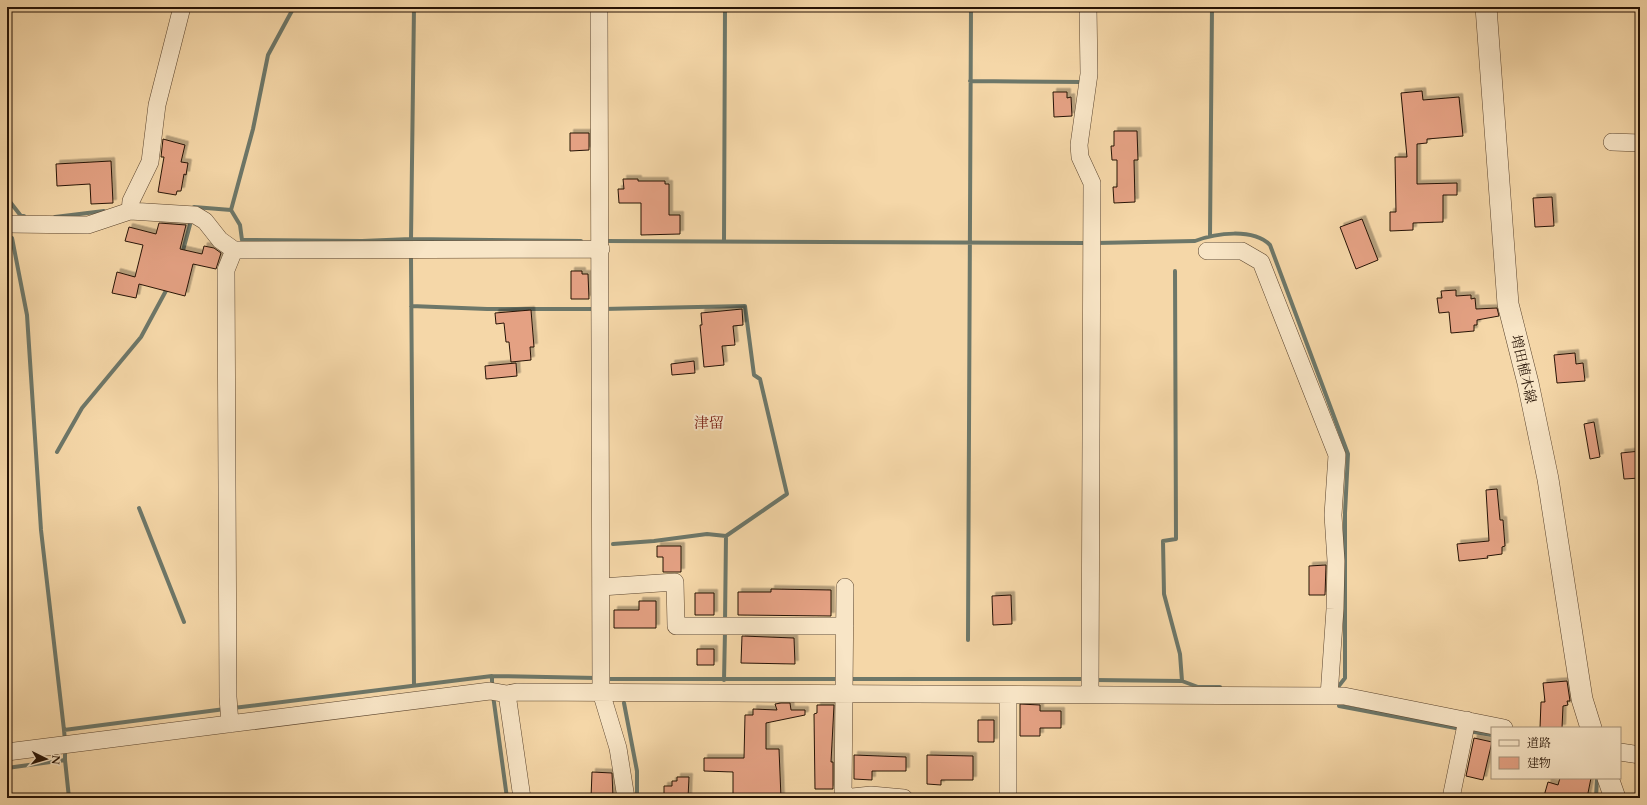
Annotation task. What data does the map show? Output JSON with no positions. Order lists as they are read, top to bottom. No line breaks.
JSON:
{"streets":{"street":["増田植木線"]},"districts":["津留"],"legend":["道路","建物"],"north":"right"}
